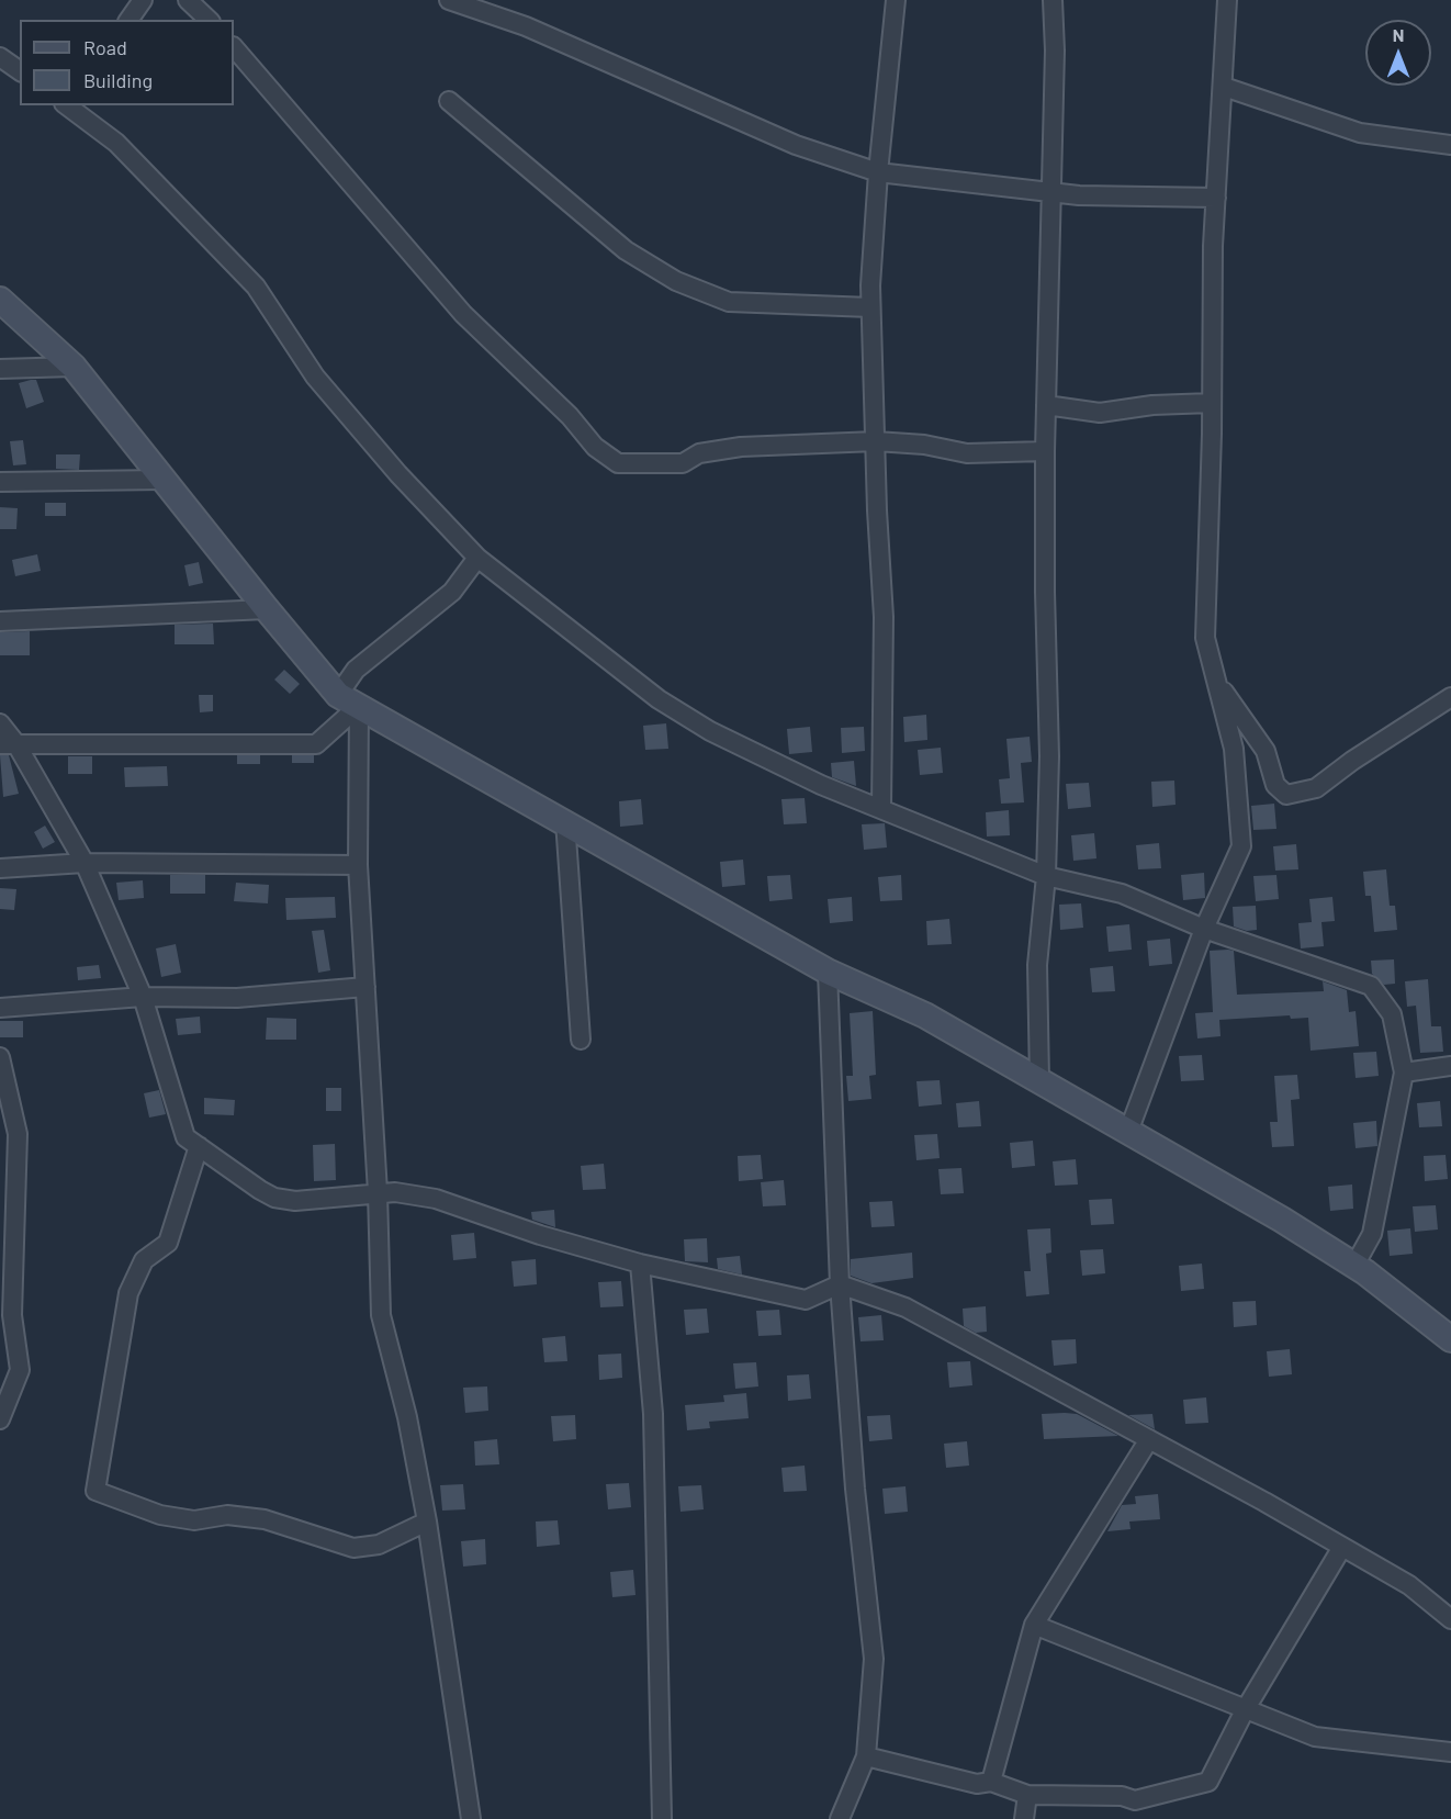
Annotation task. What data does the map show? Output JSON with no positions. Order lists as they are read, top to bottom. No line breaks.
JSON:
{"legend":["Road","Building"],"north":"top"}
